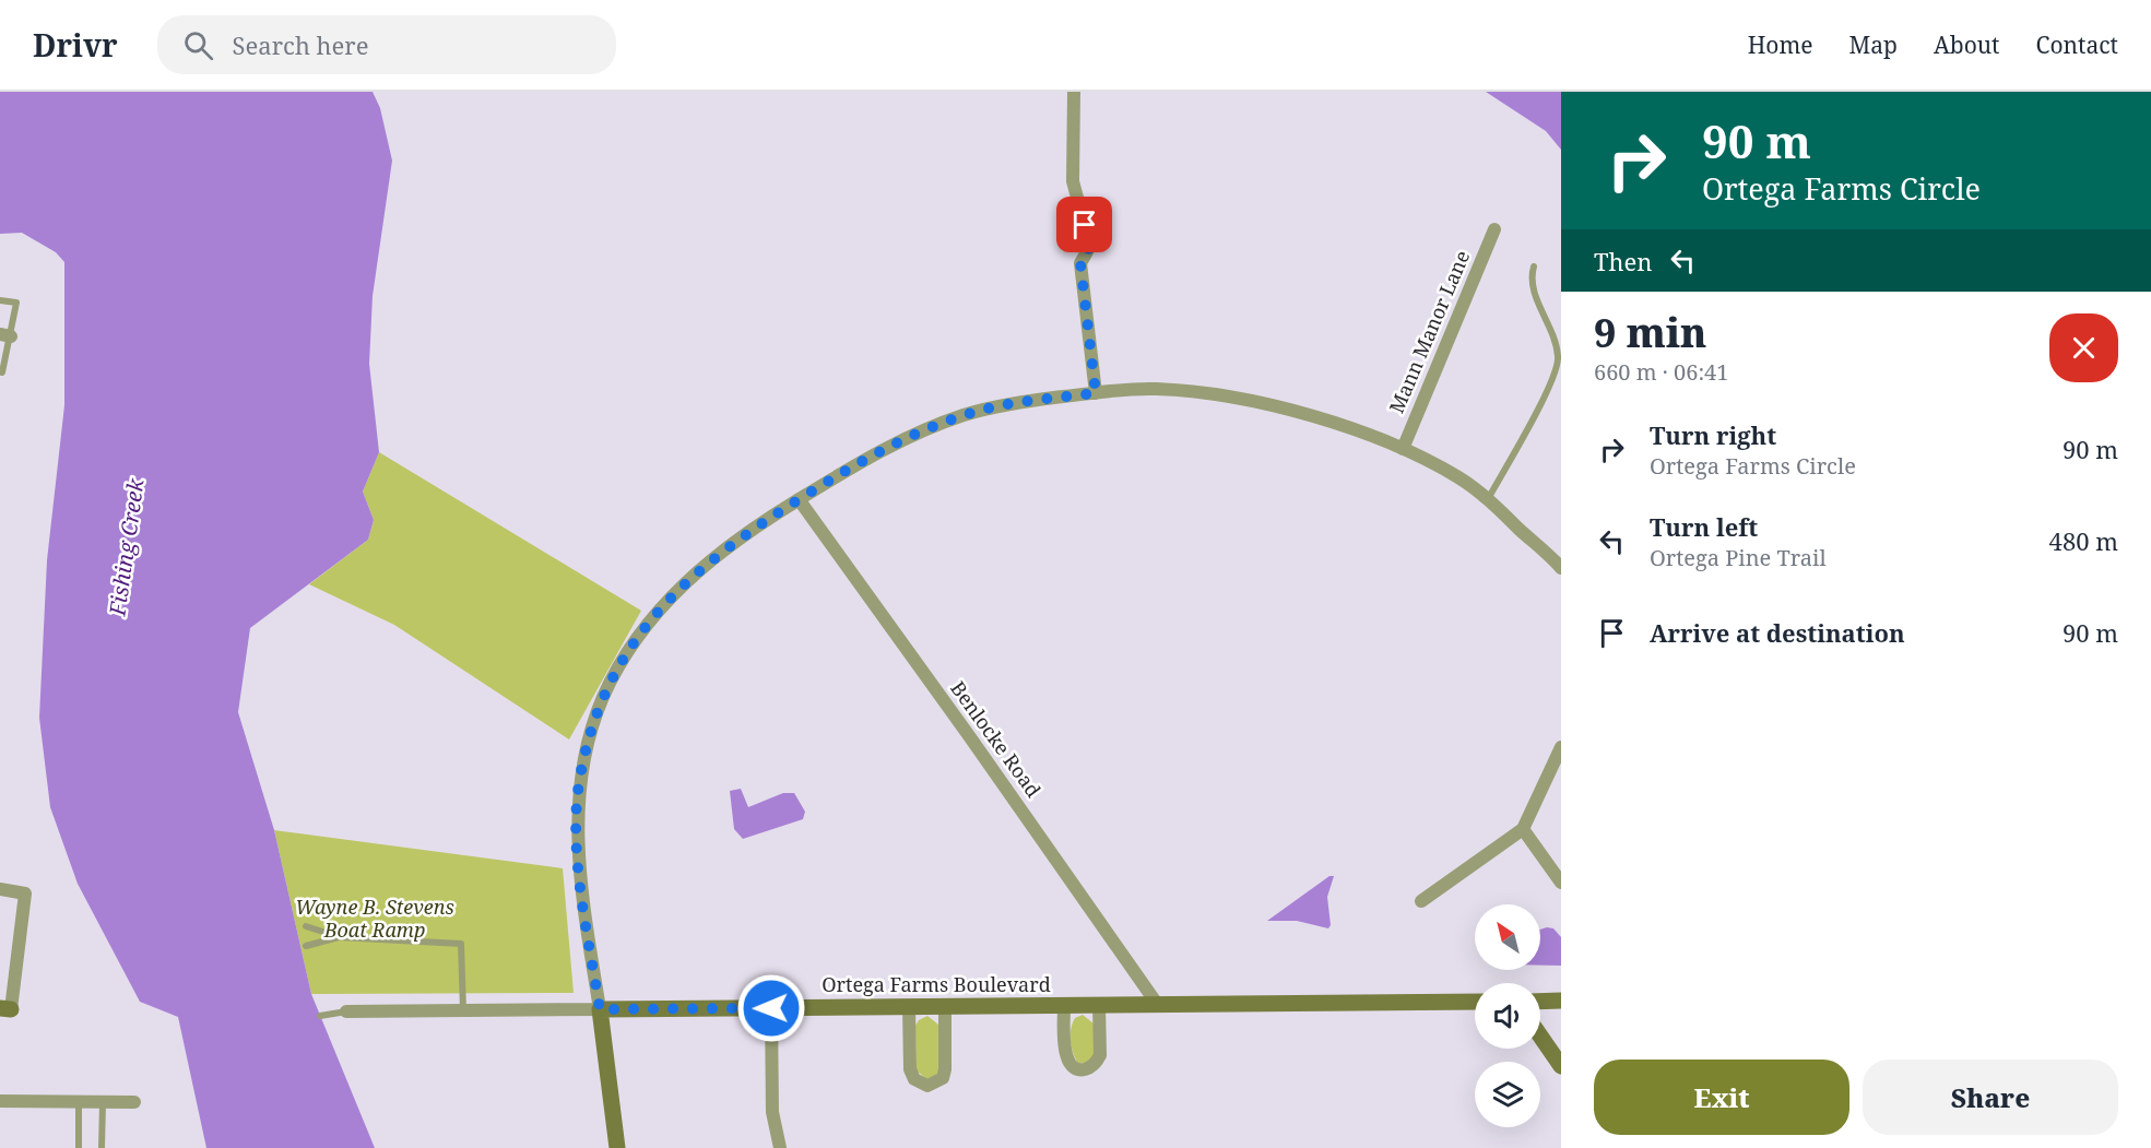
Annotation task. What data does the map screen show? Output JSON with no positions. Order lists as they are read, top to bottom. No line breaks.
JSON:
{"streets":{"street":["Mann Manor Lane","Benlocke Road","Ortega Farms Boulevard"]},"crossings":[["Benlocke Road","Ortega Farms Boulevard"]],"water":["Fishing Creek"],"parks":["Wayne B. Stevens Boat Ramp"],"north":"top left","page":{"header":"Drivr","search":"Search here","nav":["Home","Map","About","Contact"],"turn":["90 m","Ortega Farms Circle"],"then":"Then","heading":["9 min","660 m · 06:41"],"list":[{"name":"Turn right","note":"Ortega Farms Circle","value":"90 m"},{"name":"Turn left","note":"Ortega Pine Trail","value":"480 m"},{"name":"Arrive at destination","value":"90 m"}],"buttons":["Exit","Share"]}}
